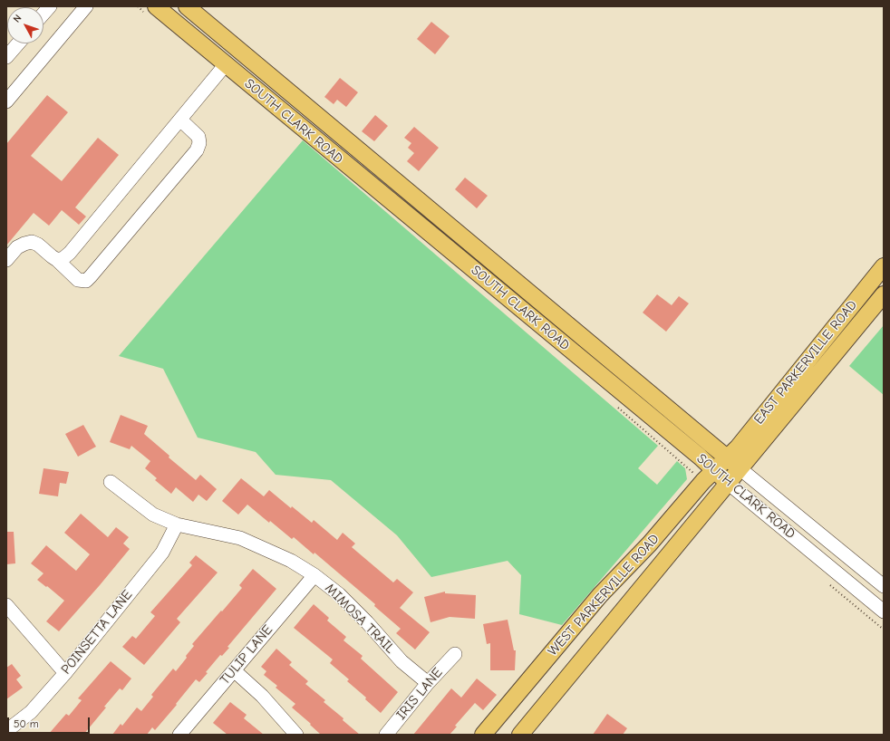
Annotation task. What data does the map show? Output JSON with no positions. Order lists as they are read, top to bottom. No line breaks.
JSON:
{"streets":{"main road":["SOUTH CLARK ROAD","EAST PARKERVILLE ROAD","WEST PARKERVILLE ROAD"],"street":["MIMOSA TRAIL","POINSETTA LANE","TULIP LANE","IRIS LANE"]},"crossings":[["SOUTH CLARK ROAD","EAST PARKERVILLE ROAD"],["SOUTH CLARK ROAD","WEST PARKERVILLE ROAD"],["EAST PARKERVILLE ROAD","WEST PARKERVILLE ROAD"],["MIMOSA TRAIL","POINSETTA LANE"],["MIMOSA TRAIL","TULIP LANE"],["MIMOSA TRAIL","IRIS LANE"]],"scale_bar":"50 m","north":"top left"}
